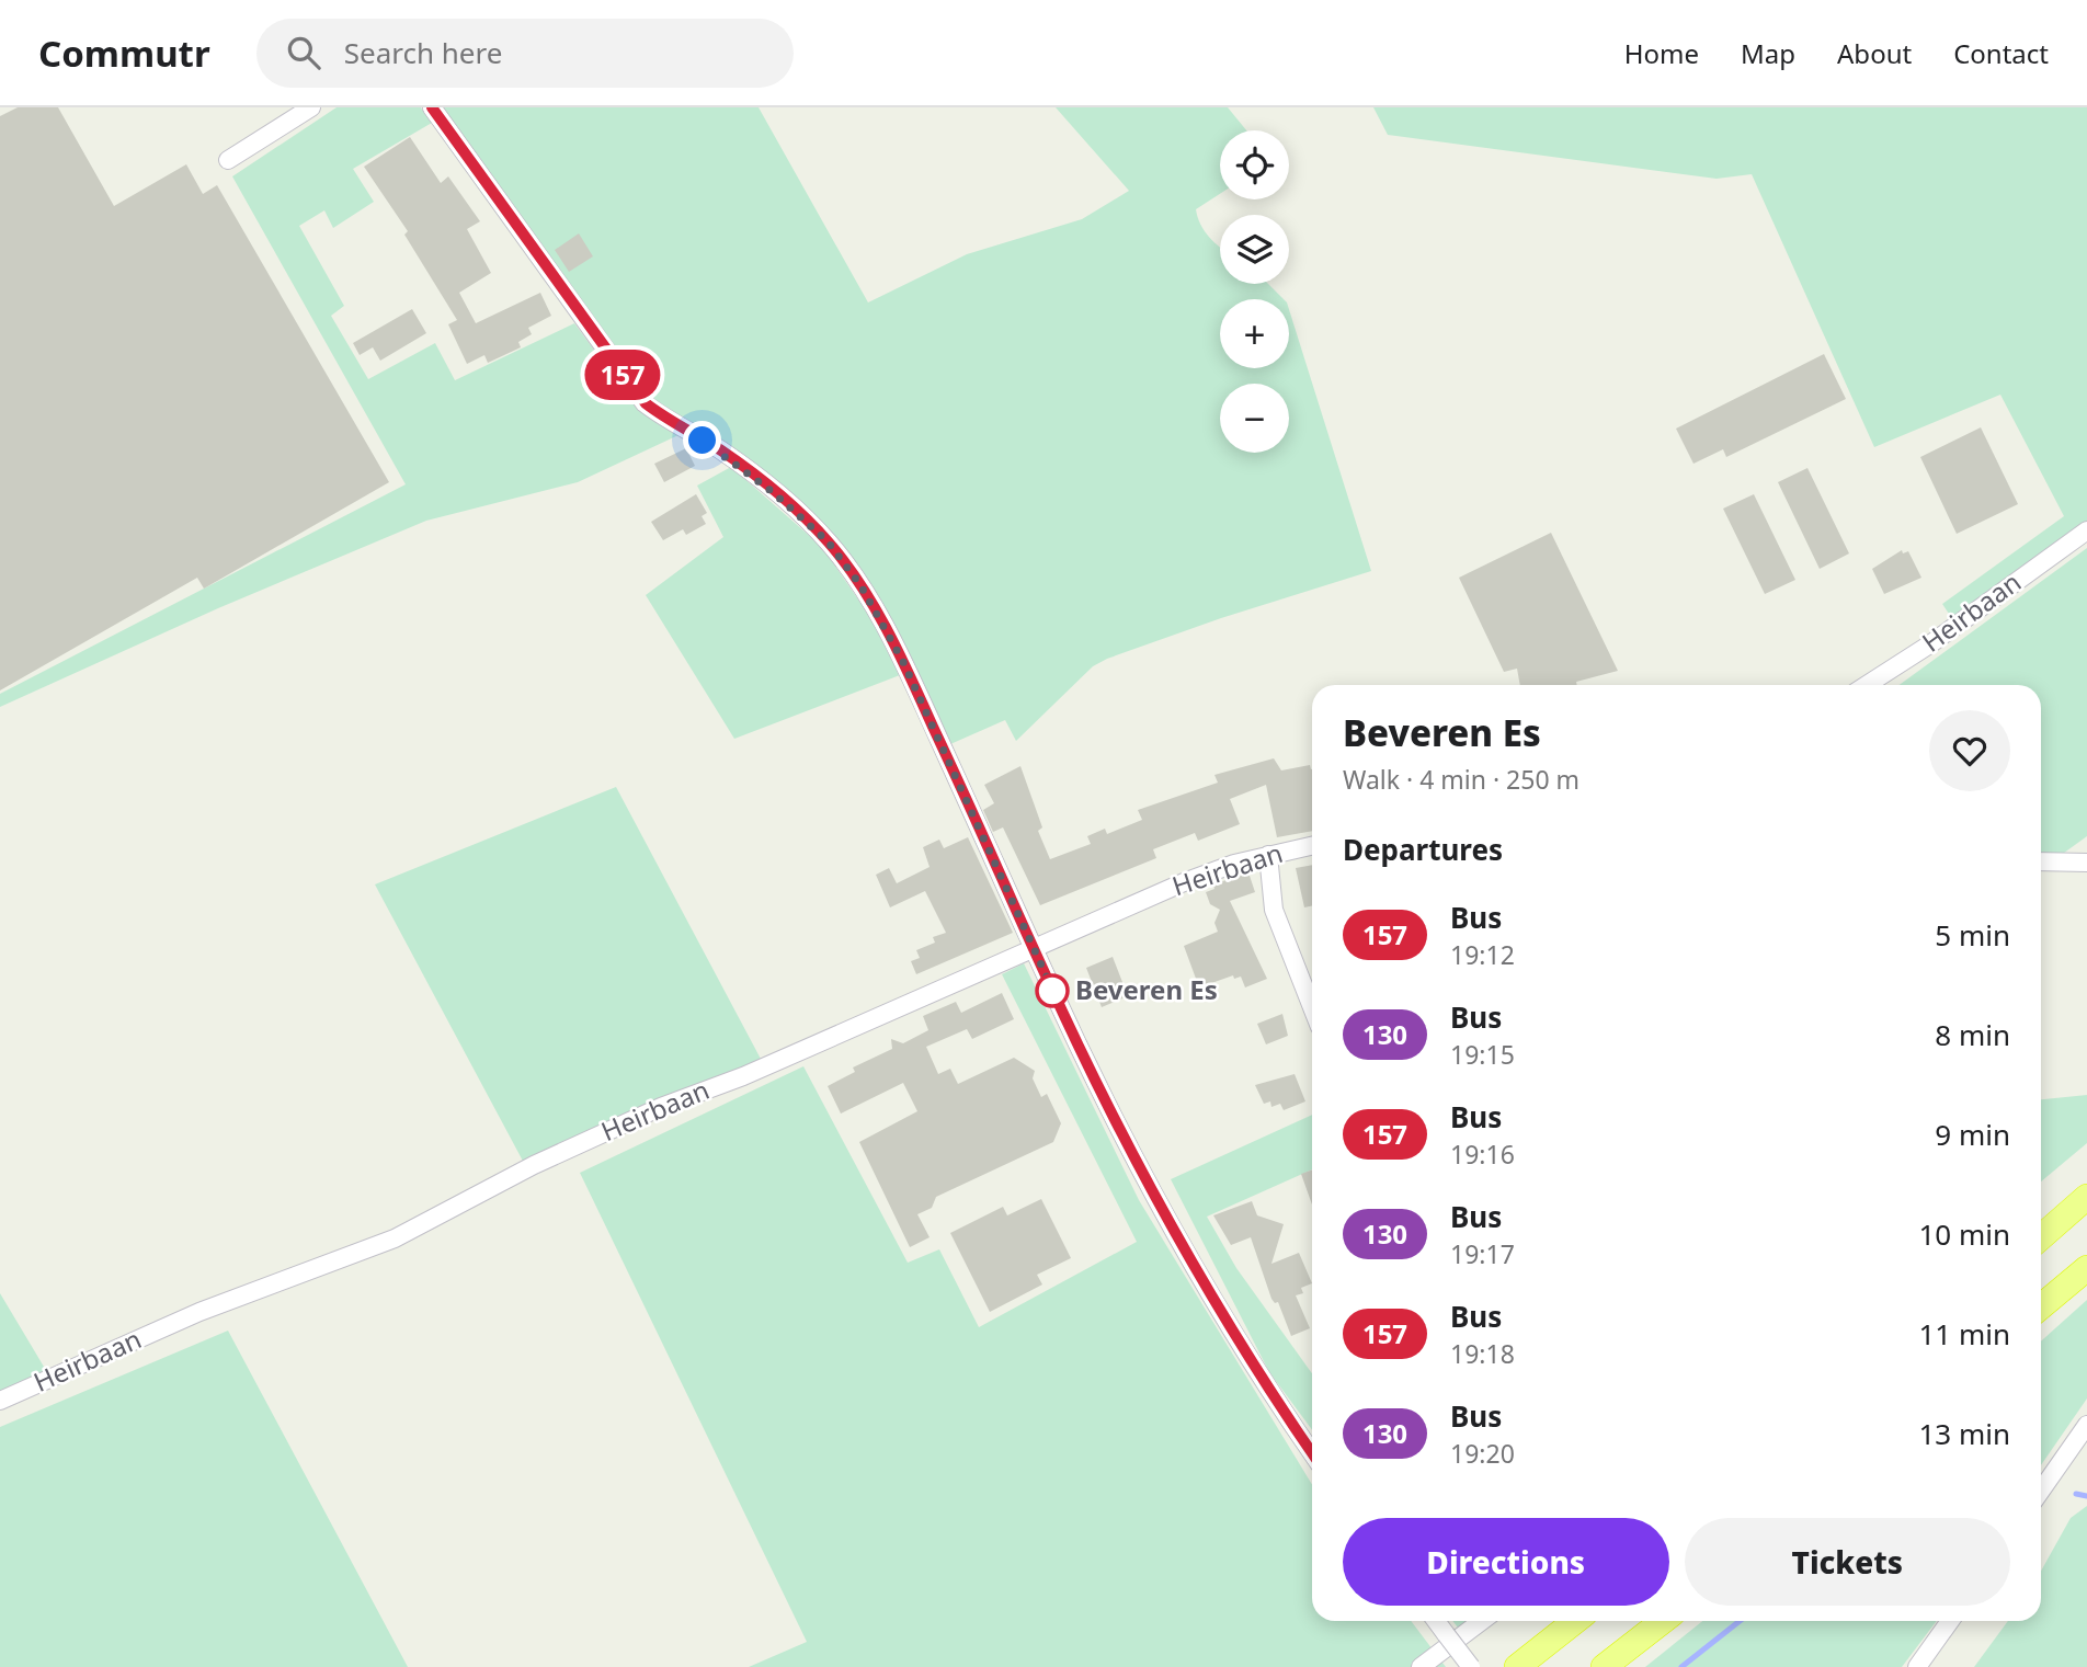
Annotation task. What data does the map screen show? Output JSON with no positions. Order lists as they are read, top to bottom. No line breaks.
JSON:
{"streets":{"street":["Heirbaan"]},"places":["Beveren Es"],"lines":["bus line 157"],"page":{"header":"Commutr","search":"Search here","nav":["Home","Map","About","Contact"],"on_map":"157","map_buttons":["+","−"],"heading":[["Beveren Es","Walk · 4 min · 250 m"],"Departures"],"list":[{"mark":"157","name":"Bus","note":"19:12","value":"5 min"},{"mark":"130","name":"Bus","note":"19:15","value":"8 min"},{"mark":"157","name":"Bus","note":"19:16","value":"9 min"},{"mark":"130","name":"Bus","note":"19:17","value":"10 min"},{"mark":"157","name":"Bus","note":"19:18","value":"11 min"},{"mark":"130","name":"Bus","note":"19:20","value":"13 min"}],"buttons":["Directions","Tickets"]}}
